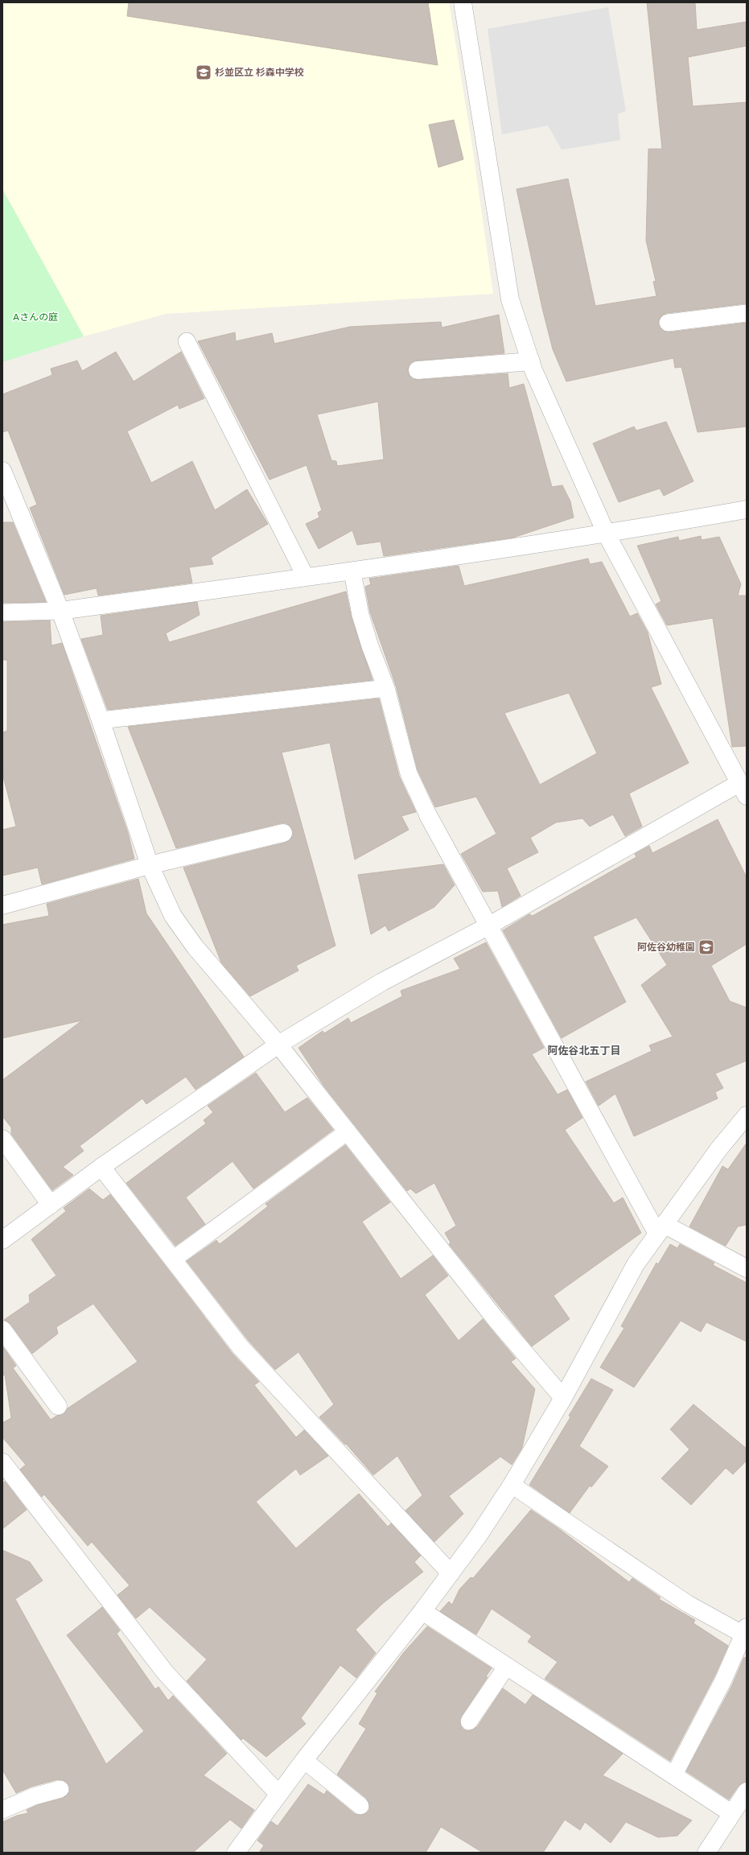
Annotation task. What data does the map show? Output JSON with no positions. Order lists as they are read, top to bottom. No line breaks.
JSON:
{"districts":["阿佐谷北五丁目"],"parks":["Aさんの庭"],"places":{"school or university":["杉並区立 杉森中学校","阿佐谷幼稚園"]}}
